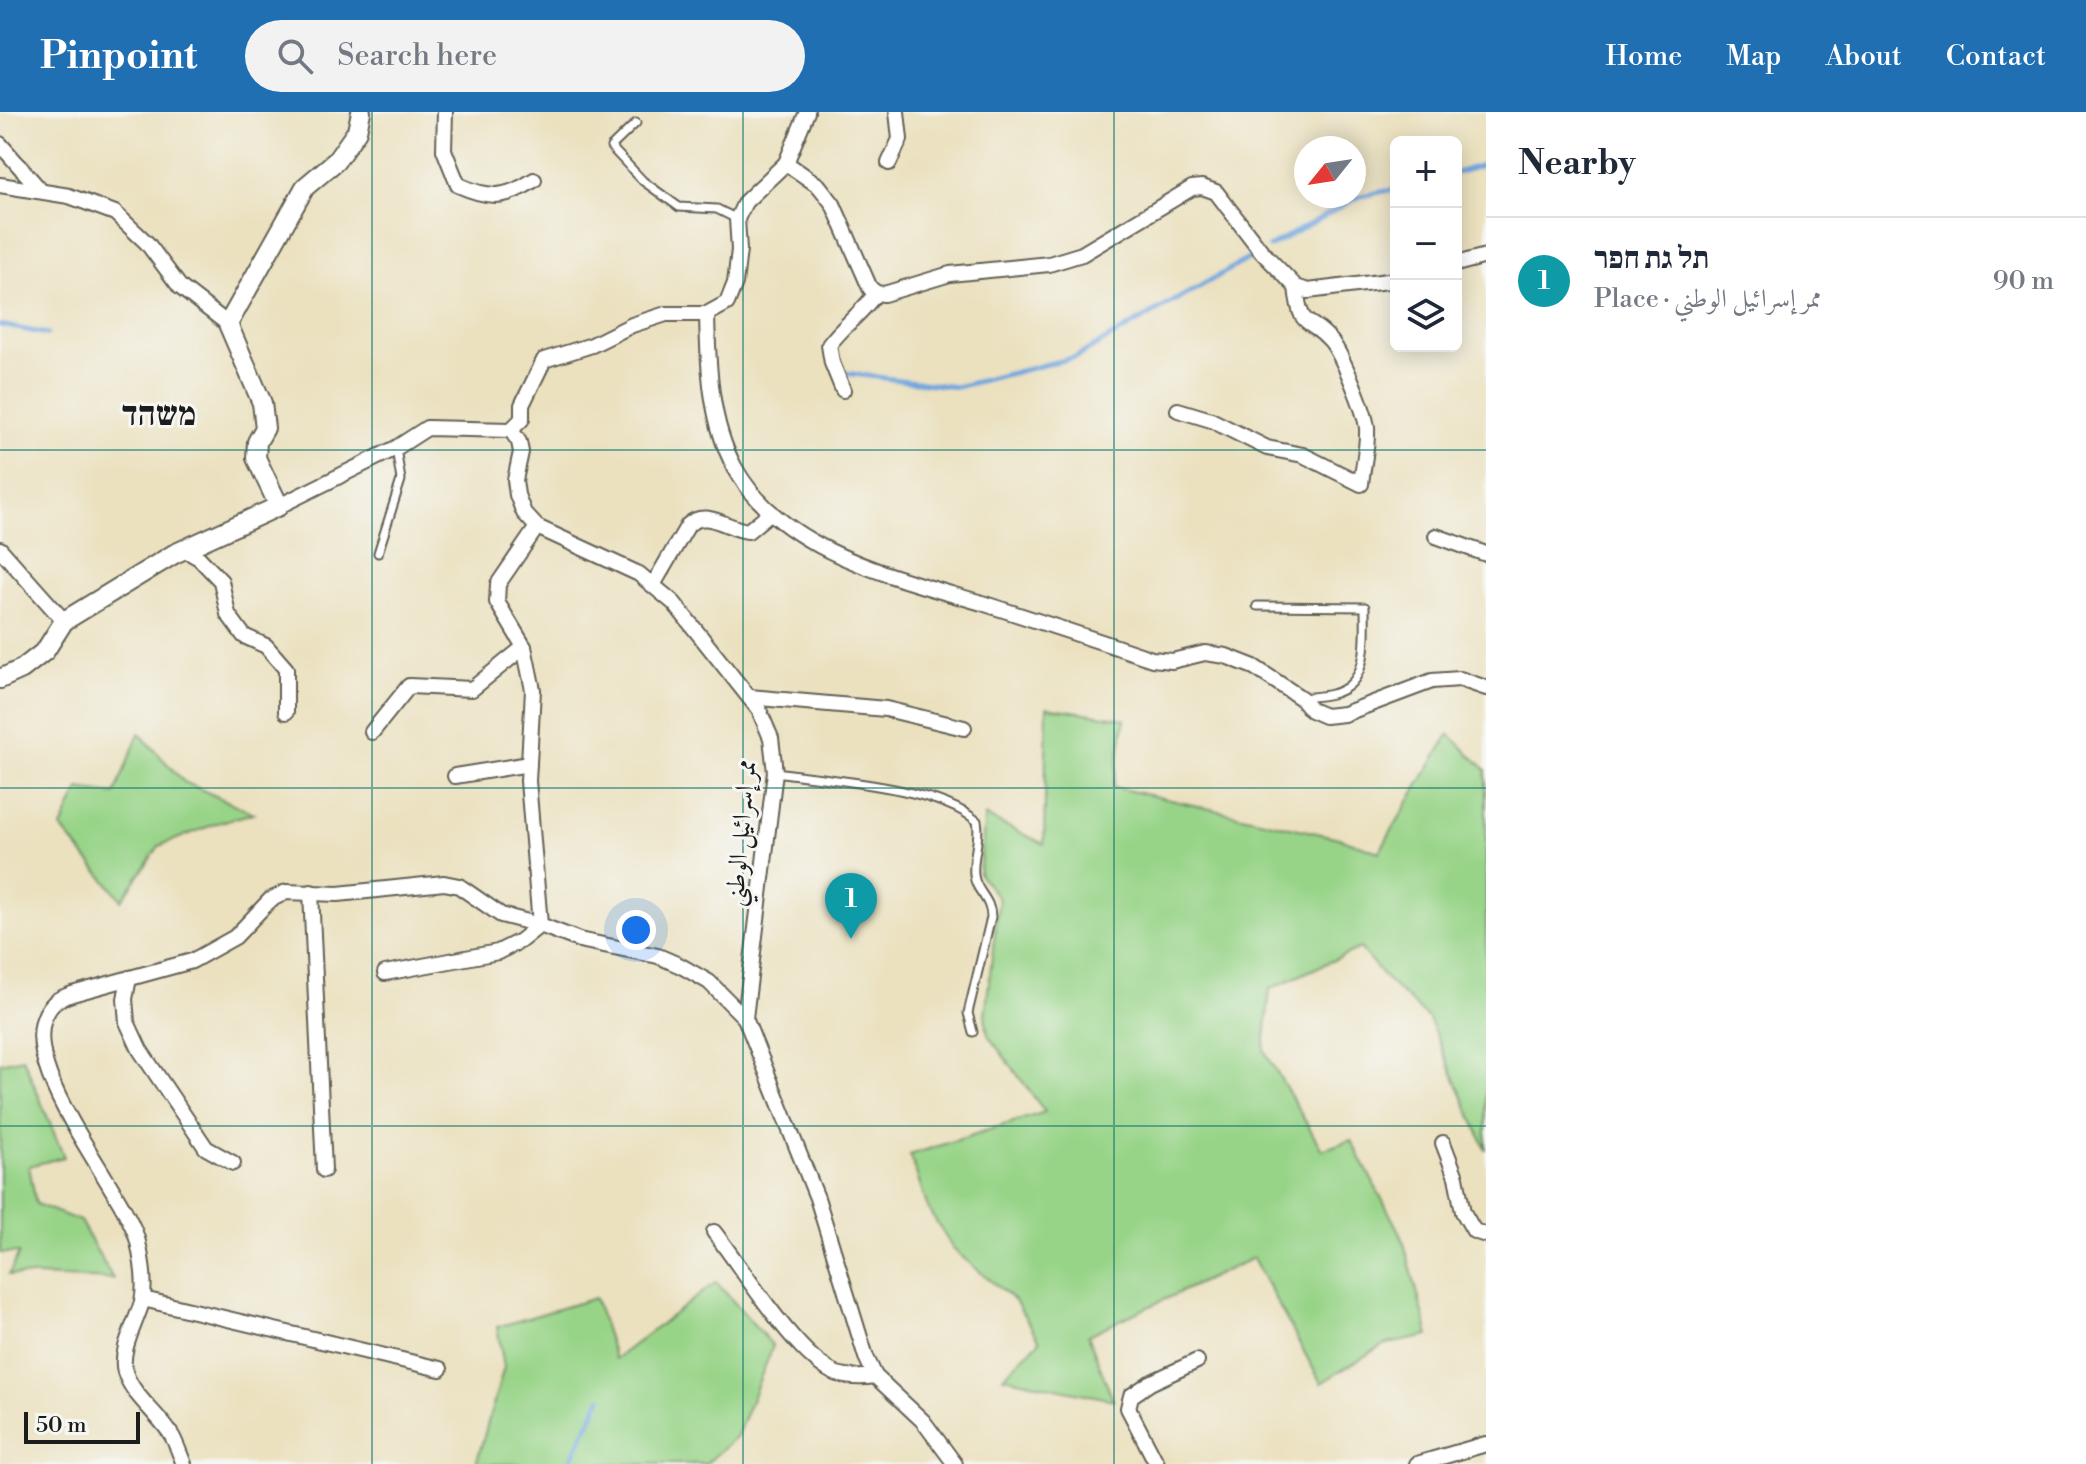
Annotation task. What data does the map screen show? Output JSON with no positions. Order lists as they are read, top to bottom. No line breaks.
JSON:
{"streets":{"street":["ممر إسرائيل الوطني"]},"districts":["משהד"],"scale_bar":"50 m","north":"bottom left","page":{"header":"Pinpoint","search":"Search here","nav":["Home","Map","About","Contact"],"heading":"Nearby","map_buttons":["+","−"],"list":[{"mark":"1","name":"תל גת חפר","note":"Place · ممر إسرائيل الوطني","value":"90 m"}],"pins":"1","scale":"50 m"}}
